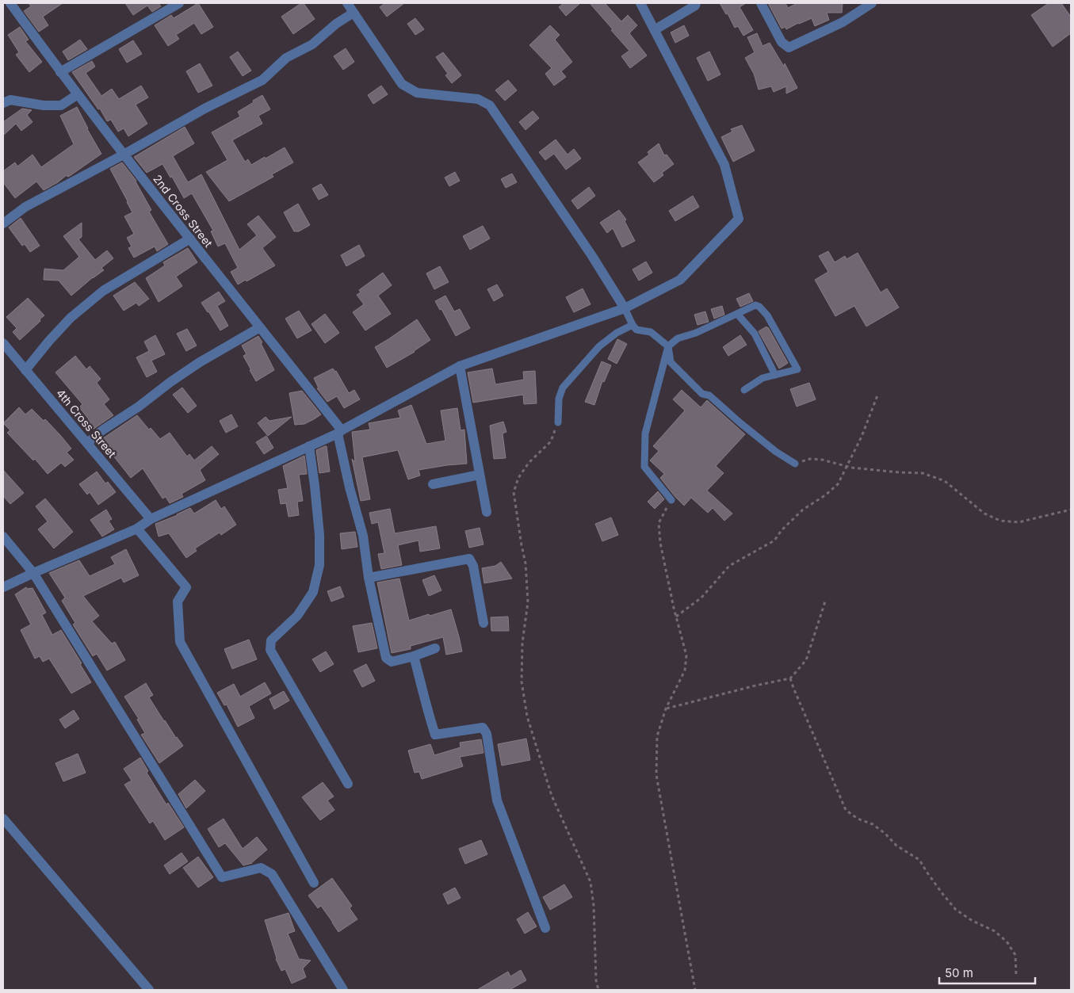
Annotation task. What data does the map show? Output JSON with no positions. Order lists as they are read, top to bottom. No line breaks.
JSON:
{"streets":{"street":["2nd Cross Street","4th Cross Street"]},"scale_bar":"50 m"}
